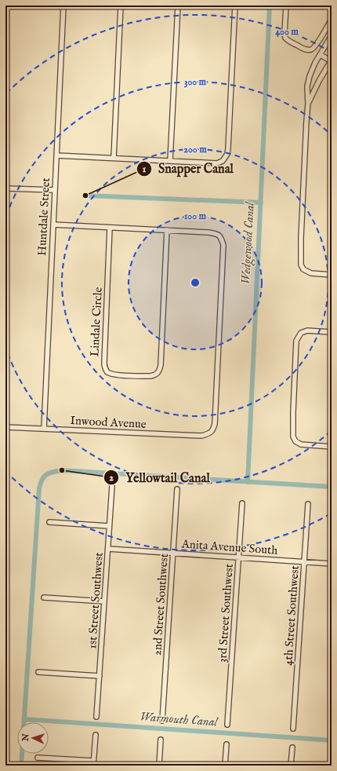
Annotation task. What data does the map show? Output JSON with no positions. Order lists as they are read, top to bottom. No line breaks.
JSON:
{"streets":{"street":["Huntdale Street","Lindale Circle","Inwood Avenue","Anita Avenue South","1st Street Southwest","2nd Street Southwest","3rd Street Southwest","4th Street Southwest"]},"crossings":[["Huntdale Street","Inwood Avenue"],["Lindale Circle","Inwood Avenue"],["Anita Avenue South","1st Street Southwest"],["Anita Avenue South","2nd Street Southwest"],["Anita Avenue South","3rd Street Southwest"],["Anita Avenue South","4th Street Southwest"]],"water":["Wedgewood Canal","Warmouth Canal"],"places":["Snapper Canal","Yellowtail Canal"],"north":"left","rings":["400 m","300 m","200 m","100 m"]}
